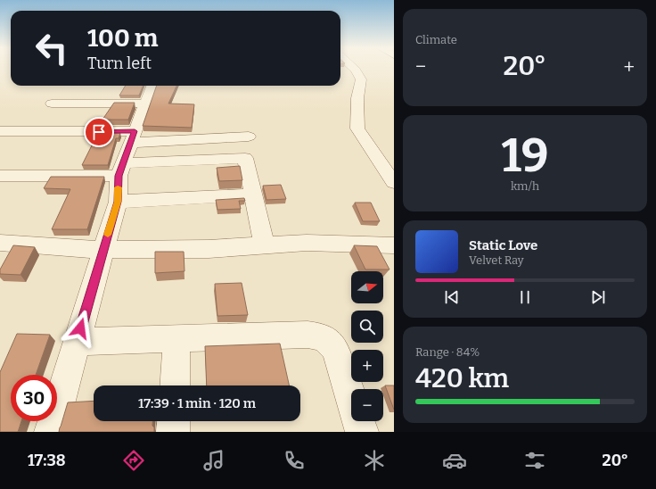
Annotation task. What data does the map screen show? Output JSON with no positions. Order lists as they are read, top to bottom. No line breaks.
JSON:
{"north":"right","page":{"tile":["Climate",["19","km/h"],["Range · 84%","420 km"]],"turn":["100 m","Turn left"],"heat":["−","20°","+"],"song":["Static Love","Velvet Ray"],"map_buttons":["+","−"],"limit":"30","trip":"17:39 · 1 min · 120 m","tabs":["17:38","20°"]}}
